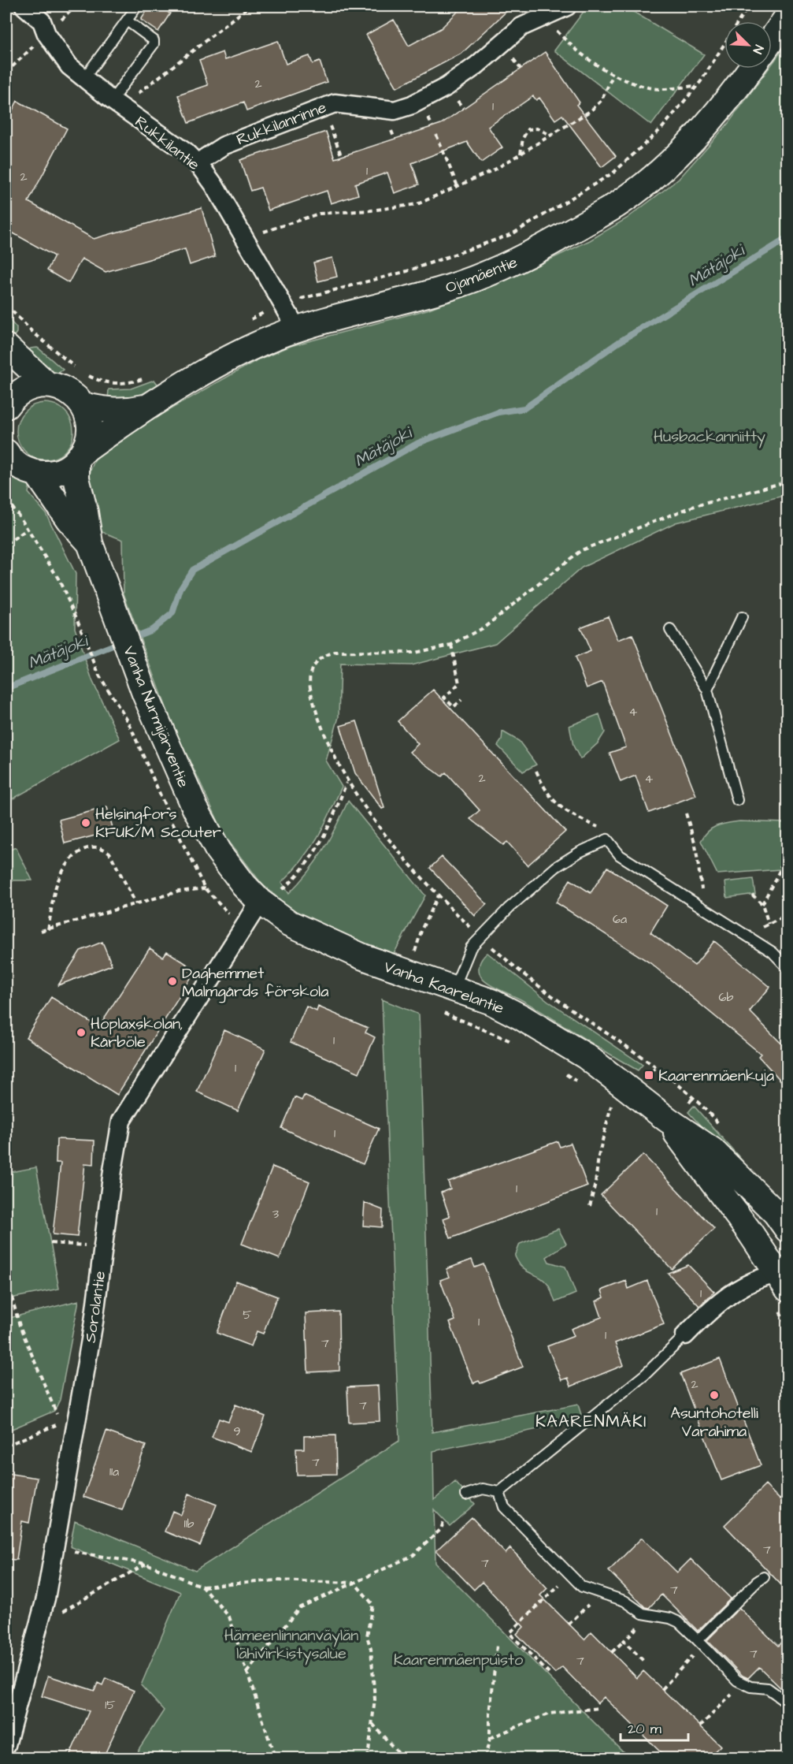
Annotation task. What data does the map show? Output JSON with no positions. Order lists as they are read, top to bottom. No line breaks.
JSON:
{"streets":{"main road":["Ojamäentie","Vanha Nurmijärventie","Vanha Kaarelantie"],"street":["Rukkilanrinne","Rukkilantie","Sorolantie"]},"crossings":[["Rukkilanrinne","Rukkilantie"],["Rukkilantie","Ojamäentie"],["Ojamäentie","Vanha Nurmijärventie"],["Vanha Nurmijärventie","Vanha Kaarelantie"],["Vanha Nurmijärventie","Sorolantie"],["Vanha Kaarelantie","Sorolantie"]],"districts":["KAARENMÄKI"],"water":["Mätäjoki"],"parks":["Husbackanniitty","Hämeenlinnanväylän lähivirkistysalue","Kaarenmäenpuisto"],"places":{"other":["Helsingfors KFUK/M Scouter","Daghemmet Malmgårds förskola","Hoplaxskolan, Kårböle","Asuntohotelli Varahima"],"transit":["Kaarenmäenkuja"]},"house_numbers":["2","1","1","2","4","2","4","6a","6b","1","1","1","1","1","3","1","5","1","1","7","2","7","9","7","11a","11b","7","7","7","7","7","15"],"scale_bar":"20 m","north":"bottom right"}
